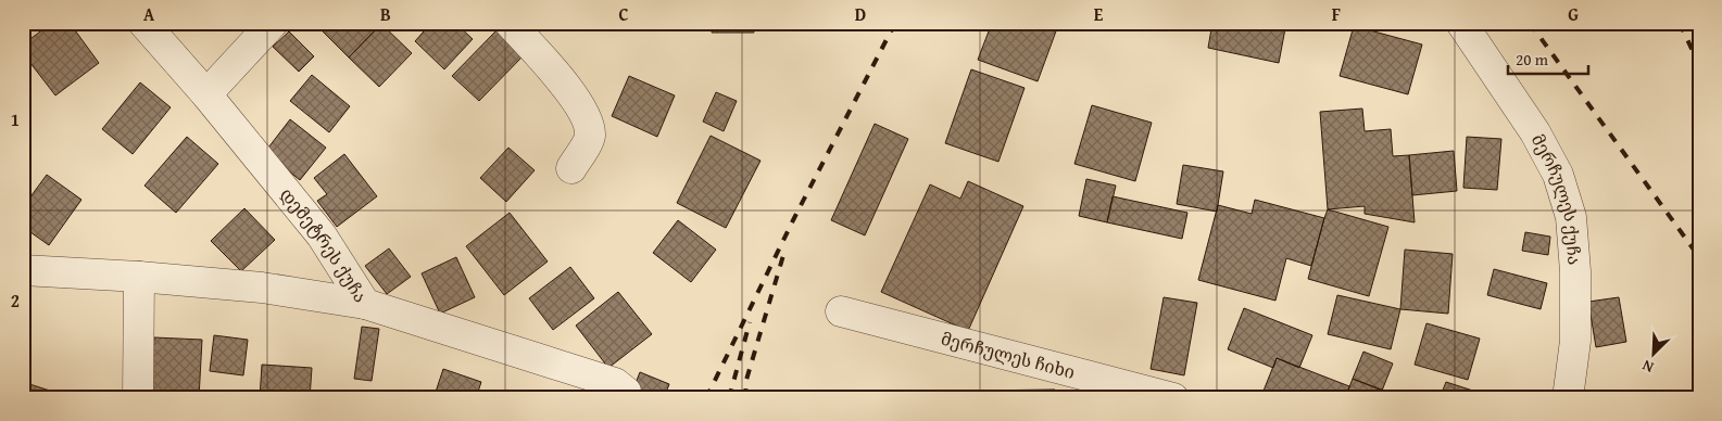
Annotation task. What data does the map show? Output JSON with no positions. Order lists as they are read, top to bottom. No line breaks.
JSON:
{"streets":{"street":["მერჩულეს ქუჩა","დემეტრეს ქუჩა","მერჩულეს ჩიხი"]},"scale_bar":"20 m","north":"bottom left","grid":{"columns":["A","B","C","D","E","F","G"],"rows":["1","2"]}}
